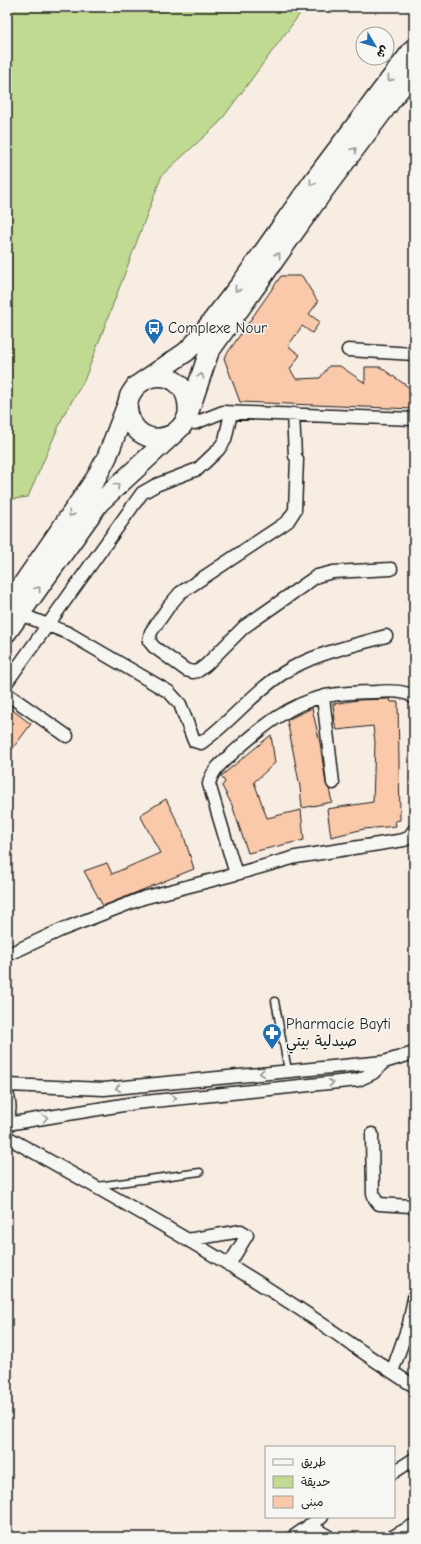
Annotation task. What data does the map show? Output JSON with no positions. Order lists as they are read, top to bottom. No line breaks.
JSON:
{"places":{"bus stop":["Complexe Nour"],"pharmacy":["Pharmacie Bayti صيدلية بيتي"]},"legend":["طريق","حديقة","مبنى"],"north":"bottom right"}
